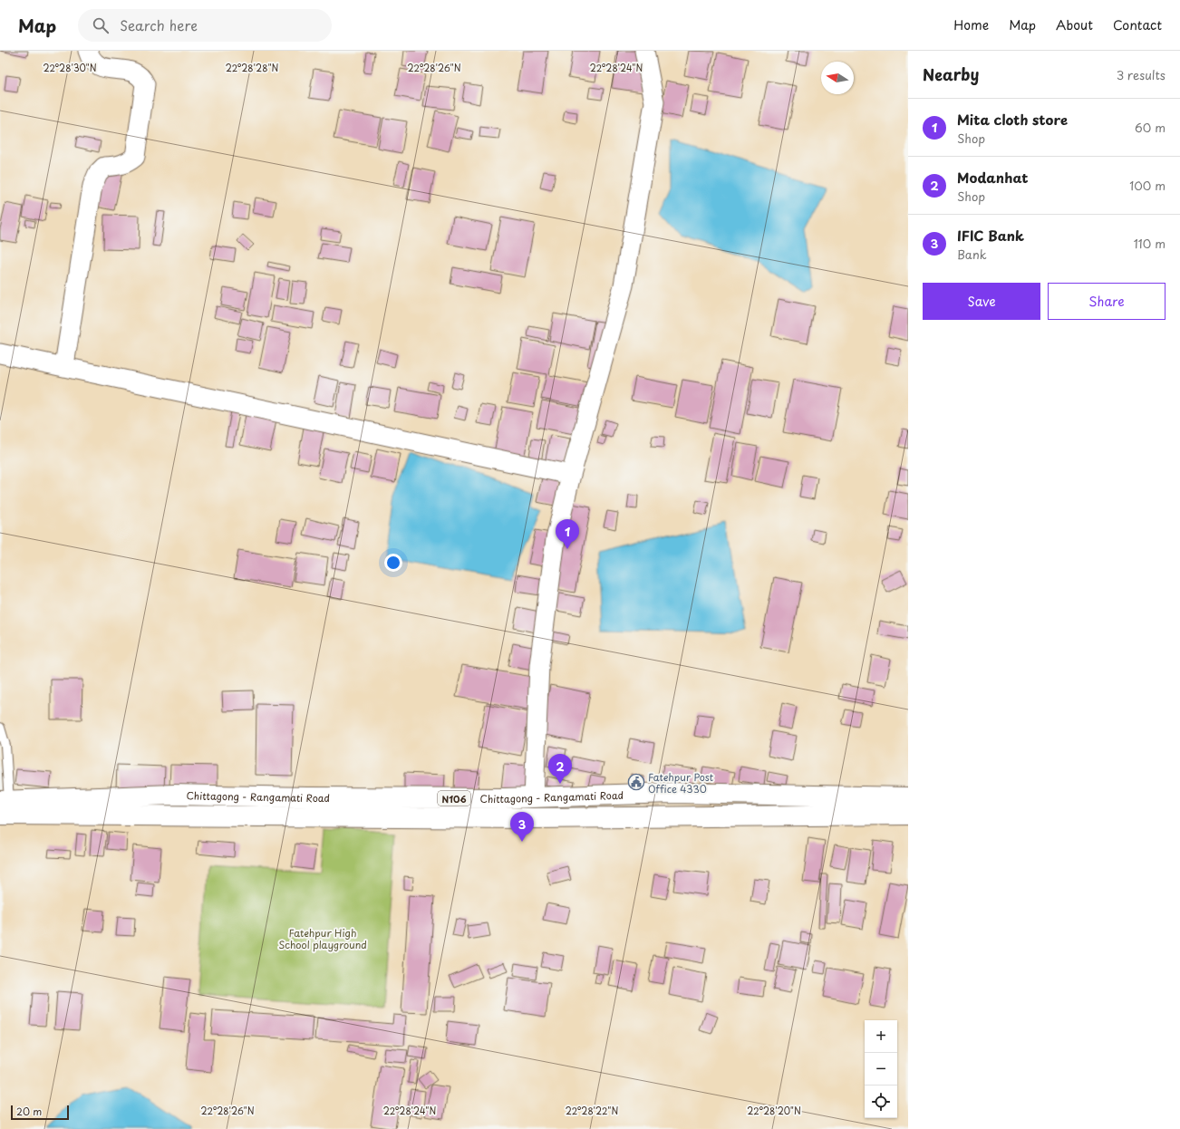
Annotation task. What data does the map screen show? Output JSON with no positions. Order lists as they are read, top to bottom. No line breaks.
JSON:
{"streets":{"highway":["Chittagong - Rangamati Road","N106"]},"parks":["Fatehpur High School playground"],"places":{"public building":["Fatehpur Post Office 4330"]},"scale_bar":"20 m","north":"left","page":{"header":"Map","search":"Search here","nav":["Home","Map","About","Contact"],"heading":["Nearby","3 results"],"list":[{"mark":"1","name":"Mita cloth store","note":"Shop","value":"60 m"},{"mark":"2","name":"Modanhat","note":"Shop","value":"100 m"},{"mark":"3","name":"IFIC Bank","note":"Bank","value":"110 m"}],"buttons":["Save","Share"],"pins":["1","2","3"],"map_buttons":["+","−"],"scale":"20 m"},"coordinates":["22°28'30\"N","22°28'28\"N","22°28'26\"N","22°28'24\"N","22°28'22\"N","22°28'20\"N"]}
